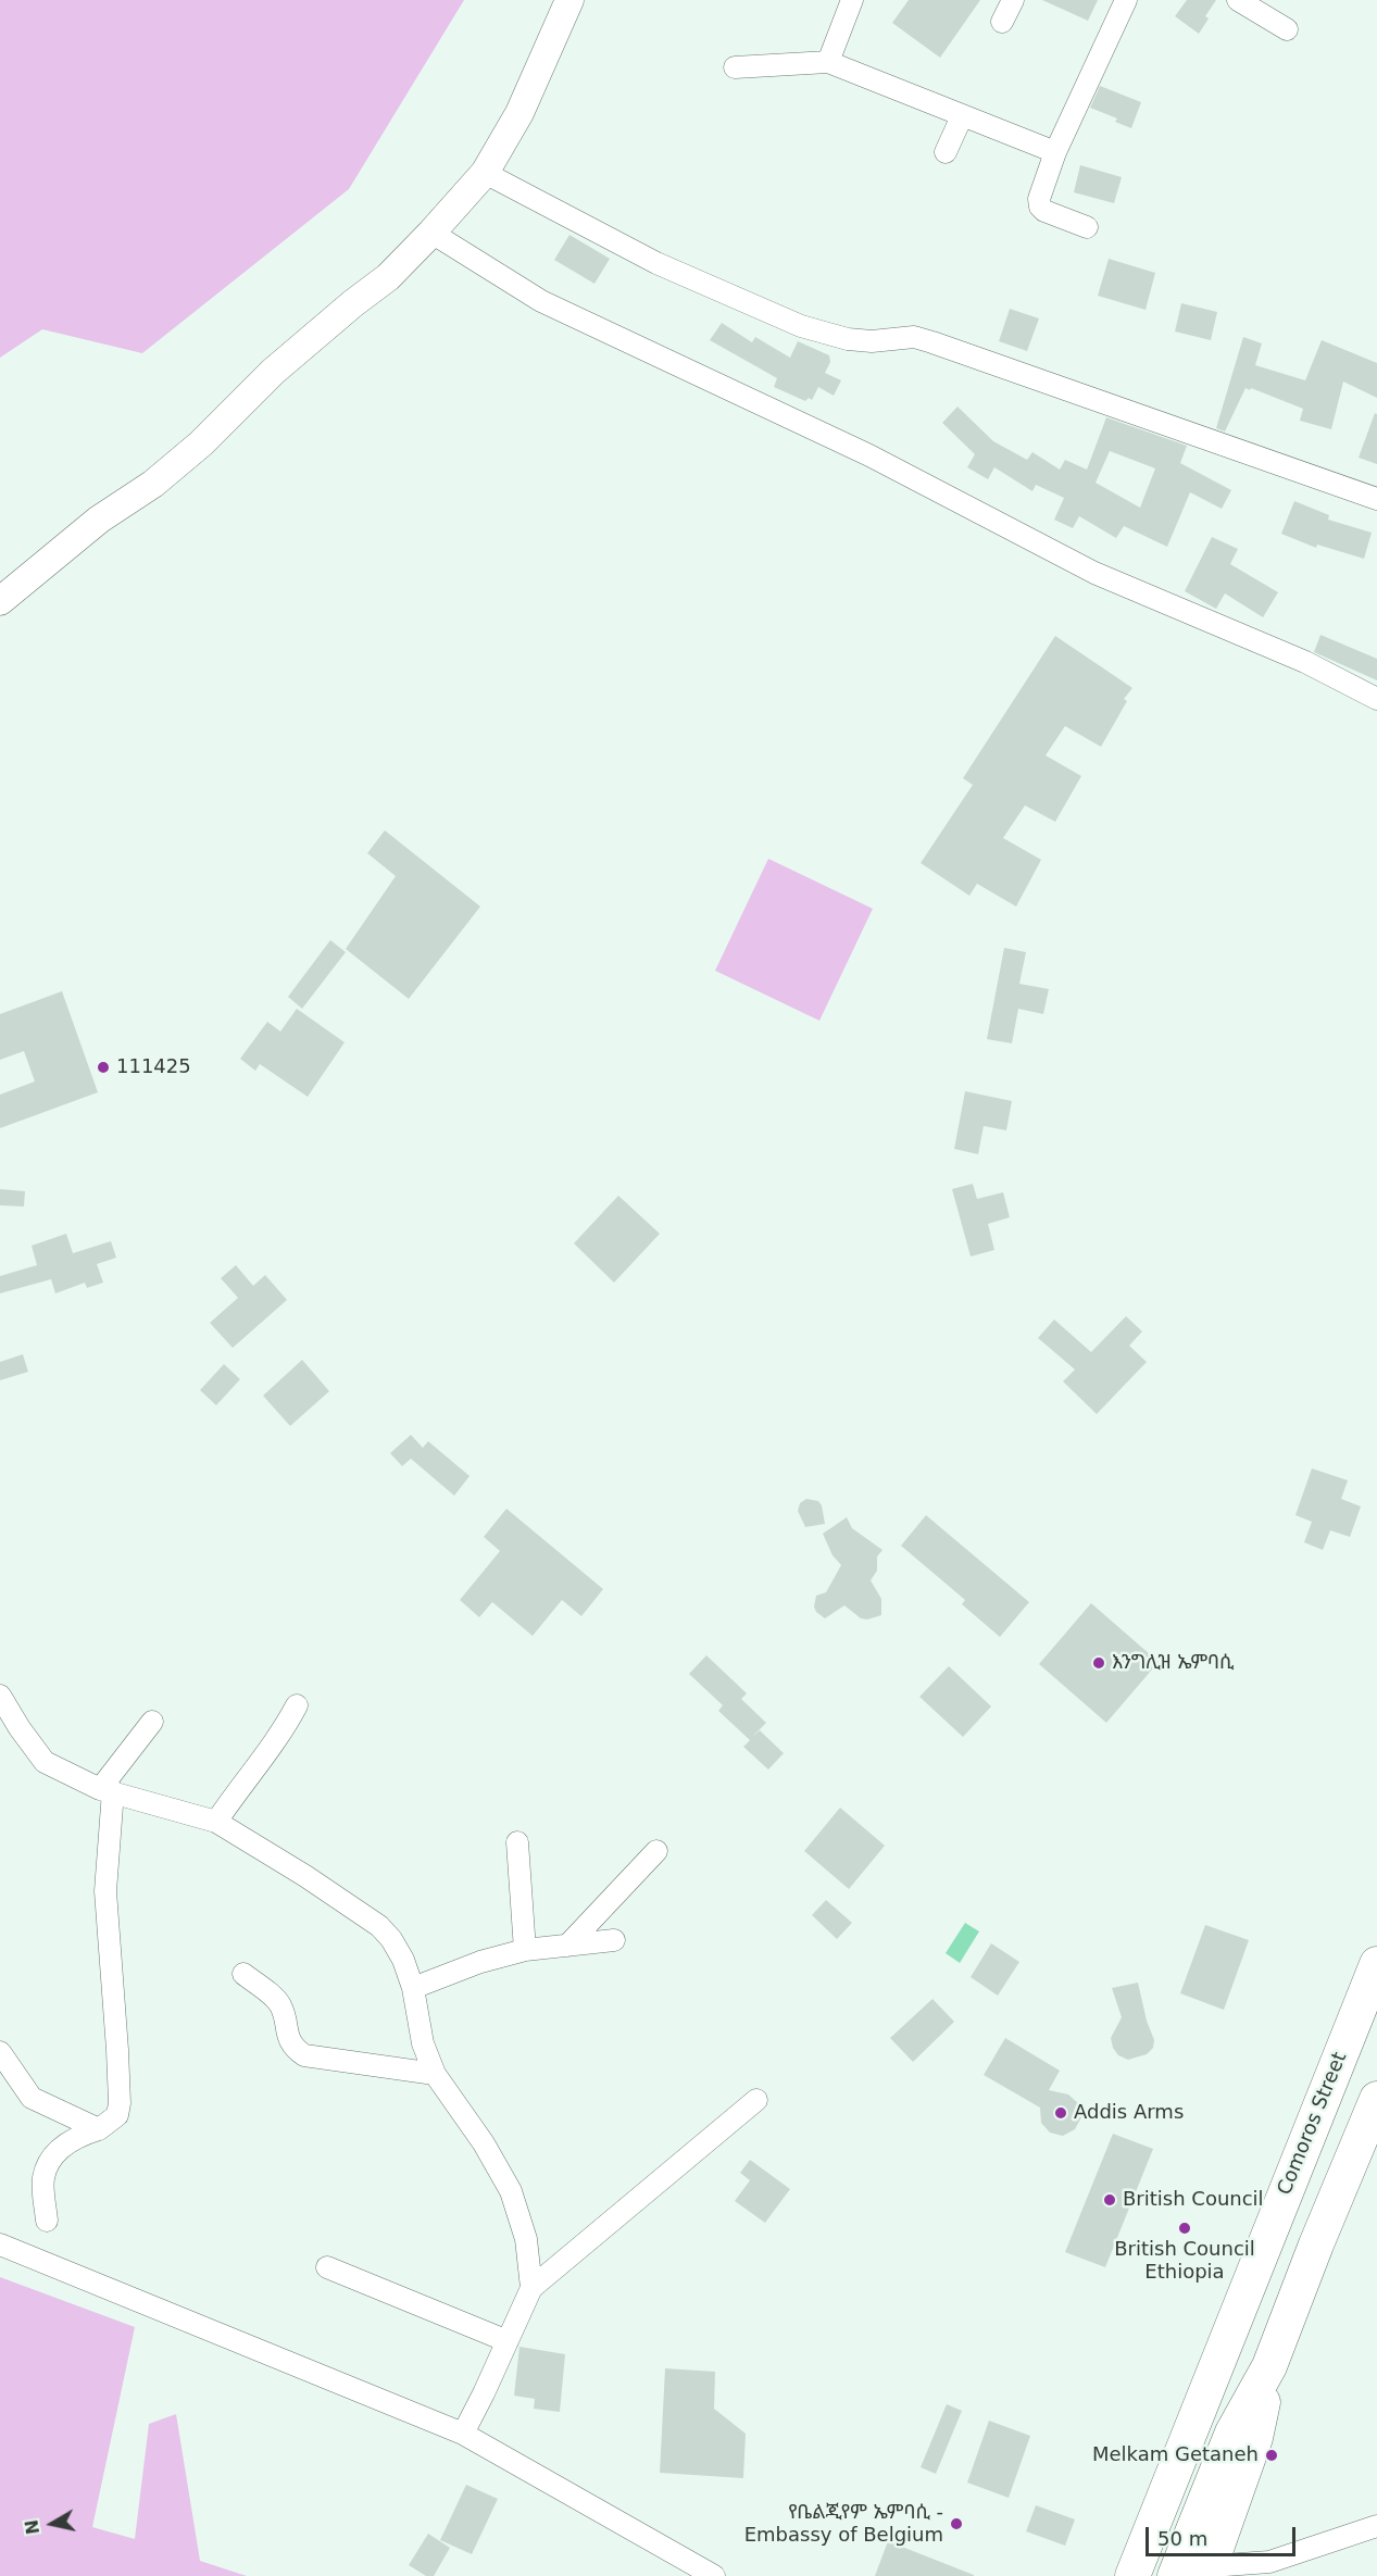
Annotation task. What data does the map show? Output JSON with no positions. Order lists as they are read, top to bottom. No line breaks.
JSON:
{"streets":{"main road":["Comoros Street"]},"places":["111425","እንግሊዝ ኤምባሲ","Addis Arms","British Council","British Council Ethiopia","Melkam Getaneh","የቤልጂየም ኤምባሲ - Embassy of Belgium"],"scale_bar":"50 m","north":"left"}
